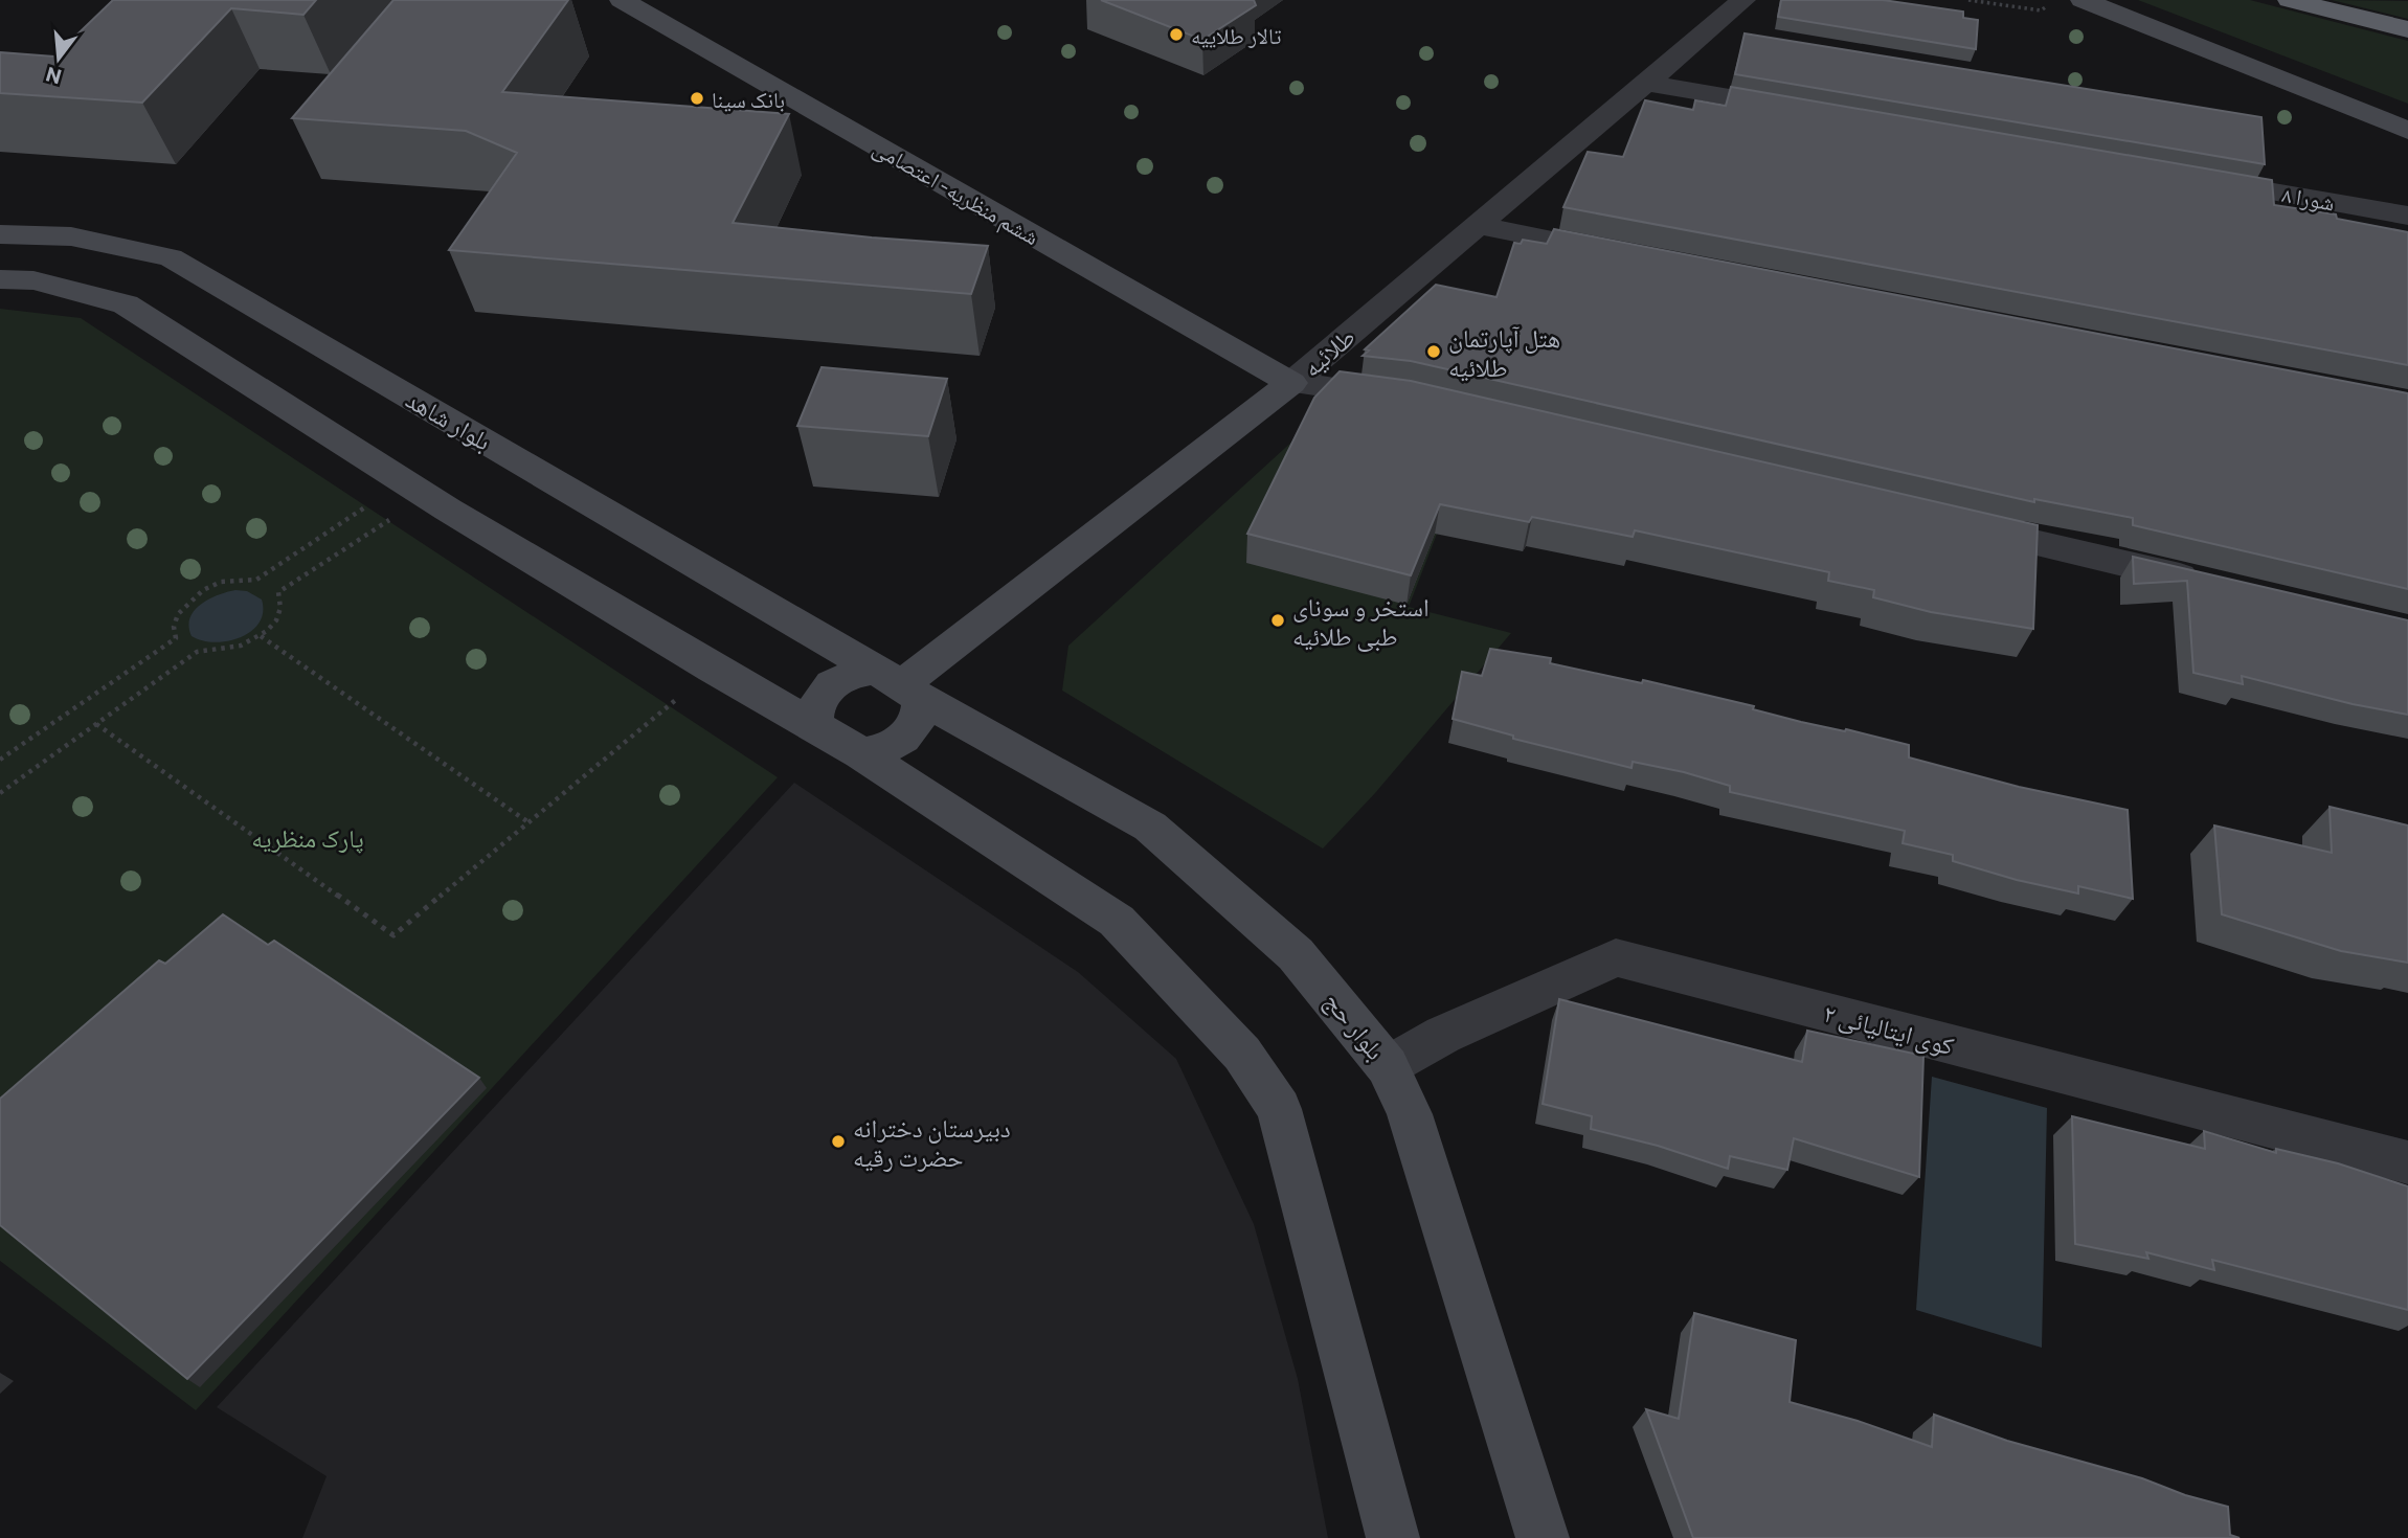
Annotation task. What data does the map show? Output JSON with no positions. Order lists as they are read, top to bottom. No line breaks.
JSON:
{"streets":{"main road":["ششم منظریه- اعتصامی","طلائیه","بلوار شاهد","بلوار حج"],"street":["شورا ۸","کوی ایتالیائی ۲"]},"crossings":[["ششم منظریه- اعتصامی","طلائیه"],["طلائیه","بلوار شاهد"],["طلائیه","بلوار حج"],["بلوار شاهد","بلوار حج"],["بلوار حج","کوی ایتالیائی ۲"]],"parks":["پارک منظریه"],"places":["تالار طلاییه","بانک سینا","هتل آپارتمان طلائیه","استخر و سونای طبی طلائیه","دبیرستان دخترانه حضرت رقیه"],"north":"bottom"}
